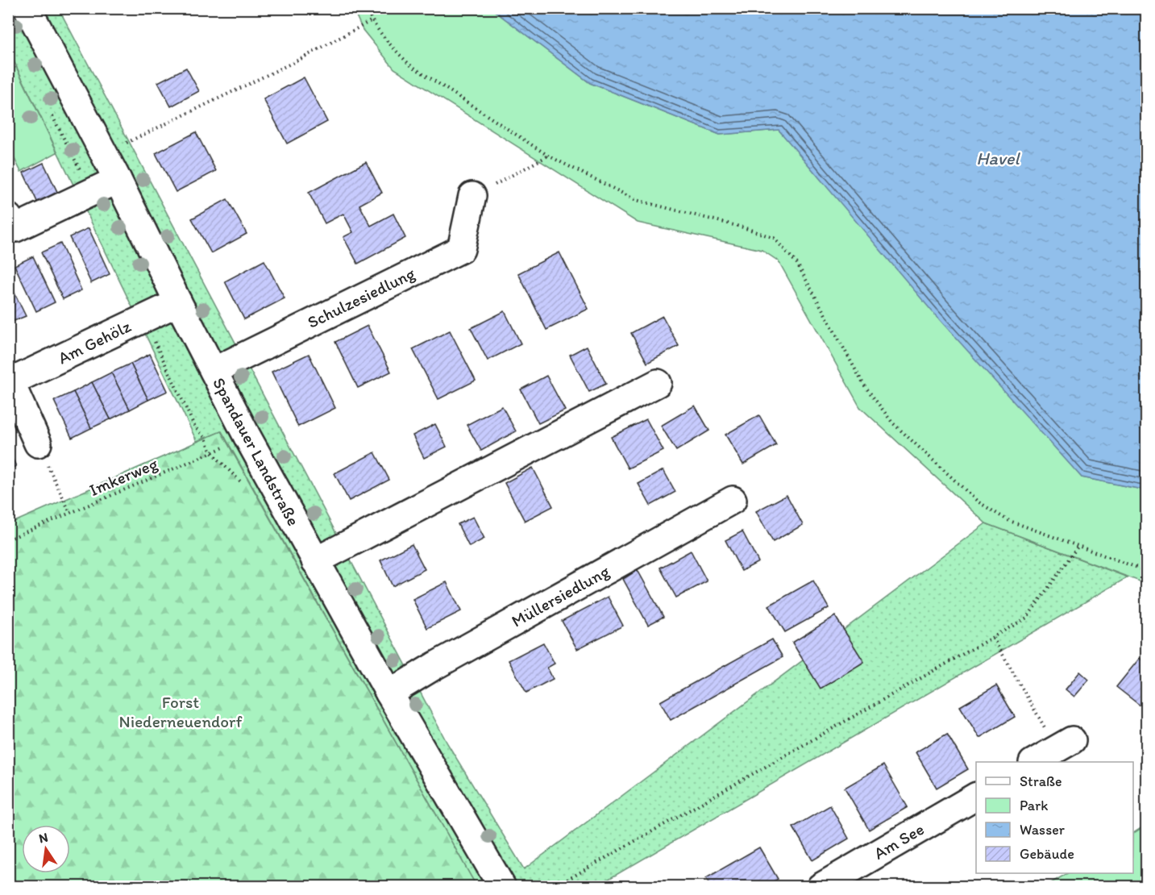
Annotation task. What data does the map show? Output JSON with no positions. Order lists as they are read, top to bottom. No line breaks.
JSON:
{"streets":{"main road":["Schulzesiedlung","Am Gehölz","Spandauer Landstraße","Müllersiedlung","Am See"],"path":["Imkerweg"]},"crossings":[["Schulzesiedlung","Spandauer Landstraße"],["Am Gehölz","Spandauer Landstraße"],["Spandauer Landstraße","Imkerweg"],["Spandauer Landstraße","Müllersiedlung"]],"water":["Havel"],"parks":["Forst Niederneuendorf"],"legend":["Straße","Park","Wasser","Gebäude"],"north":"top"}
